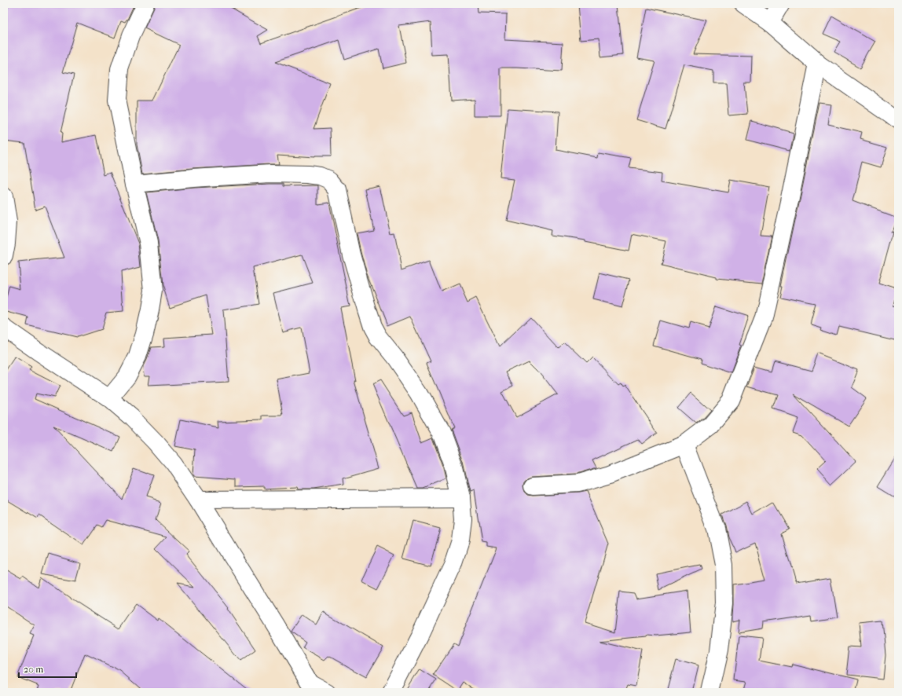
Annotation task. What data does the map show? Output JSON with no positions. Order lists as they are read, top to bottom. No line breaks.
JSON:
{"scale_bar":"20 m"}
